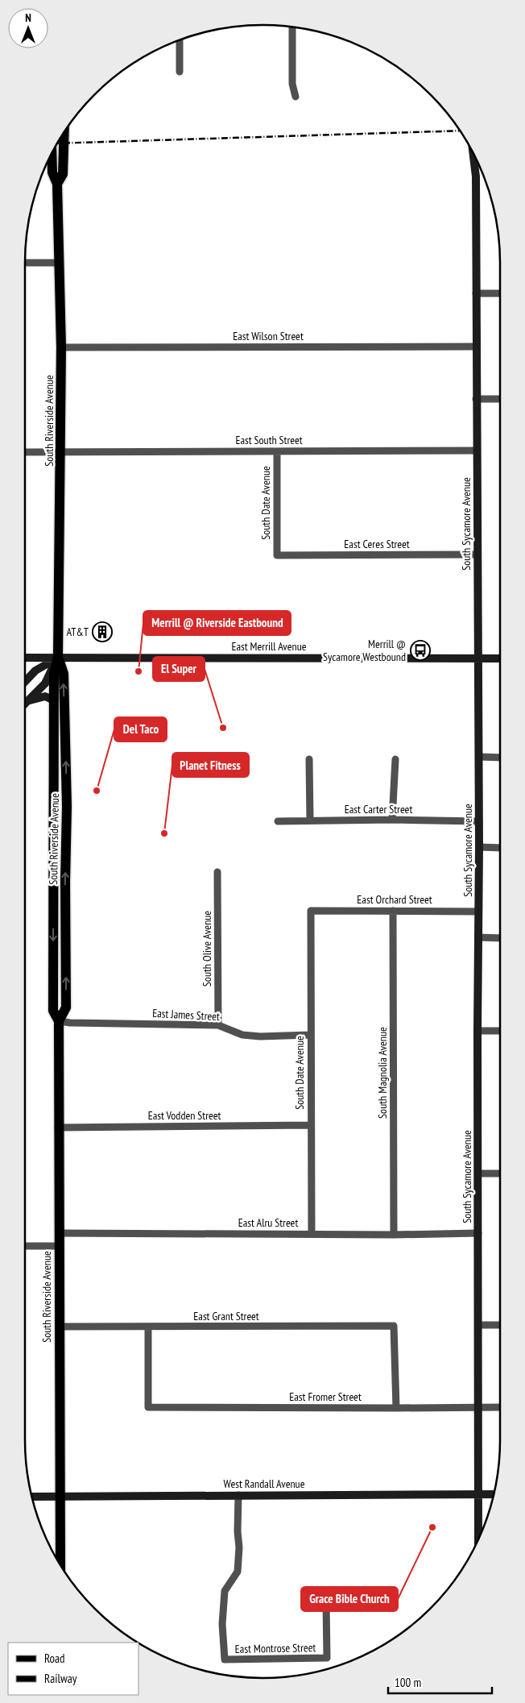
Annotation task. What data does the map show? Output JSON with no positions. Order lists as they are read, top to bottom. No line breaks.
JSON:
{"streets":{"main road":["South Riverside Avenue"],"street":["East Wilson Street","East South Street","South Date Avenue","South Sycamore Avenue","East Ceres Street","East Merrill Avenue","East Carter Street","East Orchard Street","South Olive Avenue","East James Street","South Magnolia Avenue","East Vodden Street","East Alru Street","East Grant Street","East Fromer Street","West Randall Avenue","East Montrose Street"]},"crossings":[["East Wilson Street","South Riverside Avenue"],["East Wilson Street","South Sycamore Avenue"],["South Riverside Avenue","East South Street"],["South Riverside Avenue","East Merrill Avenue"],["South Riverside Avenue","East James Street"],["South Riverside Avenue","East Vodden Street"],["South Riverside Avenue","East Alru Street"],["South Riverside Avenue","East Grant Street"],["South Riverside Avenue","West Randall Avenue"],["East South Street","South Date Avenue"],["East South Street","South Sycamore Avenue"],["South Date Avenue","East Ceres Street"],["South Date Avenue","East Orchard Street"],["South Date Avenue","East James Street"],["South Date Avenue","East Vodden Street"],["South Date Avenue","East Alru Street"],["South Sycamore Avenue","East Ceres Street"],["South Sycamore Avenue","East Merrill Avenue"],["South Sycamore Avenue","East Carter Street"],["South Sycamore Avenue","East Orchard Street"],["South Sycamore Avenue","East Alru Street"],["South Sycamore Avenue","East Fromer Street"],["South Sycamore Avenue","West Randall Avenue"],["East Orchard Street","South Magnolia Avenue"],["South Olive Avenue","East James Street"],["South Magnolia Avenue","East Alru Street"],["East Grant Street","East Fromer Street"],["West Randall Avenue","East Montrose Street"]],"places":{"building":["AT&T"],"bus stop":["Merrill @ Sycamore Westbound"],"other":["Merrill @ Riverside Eastbound","El Super","Del Taco","Planet Fitness","Grace Bible Church"]},"legend":["Road","Railway"],"scale_bar":"100 m","north":"top"}
